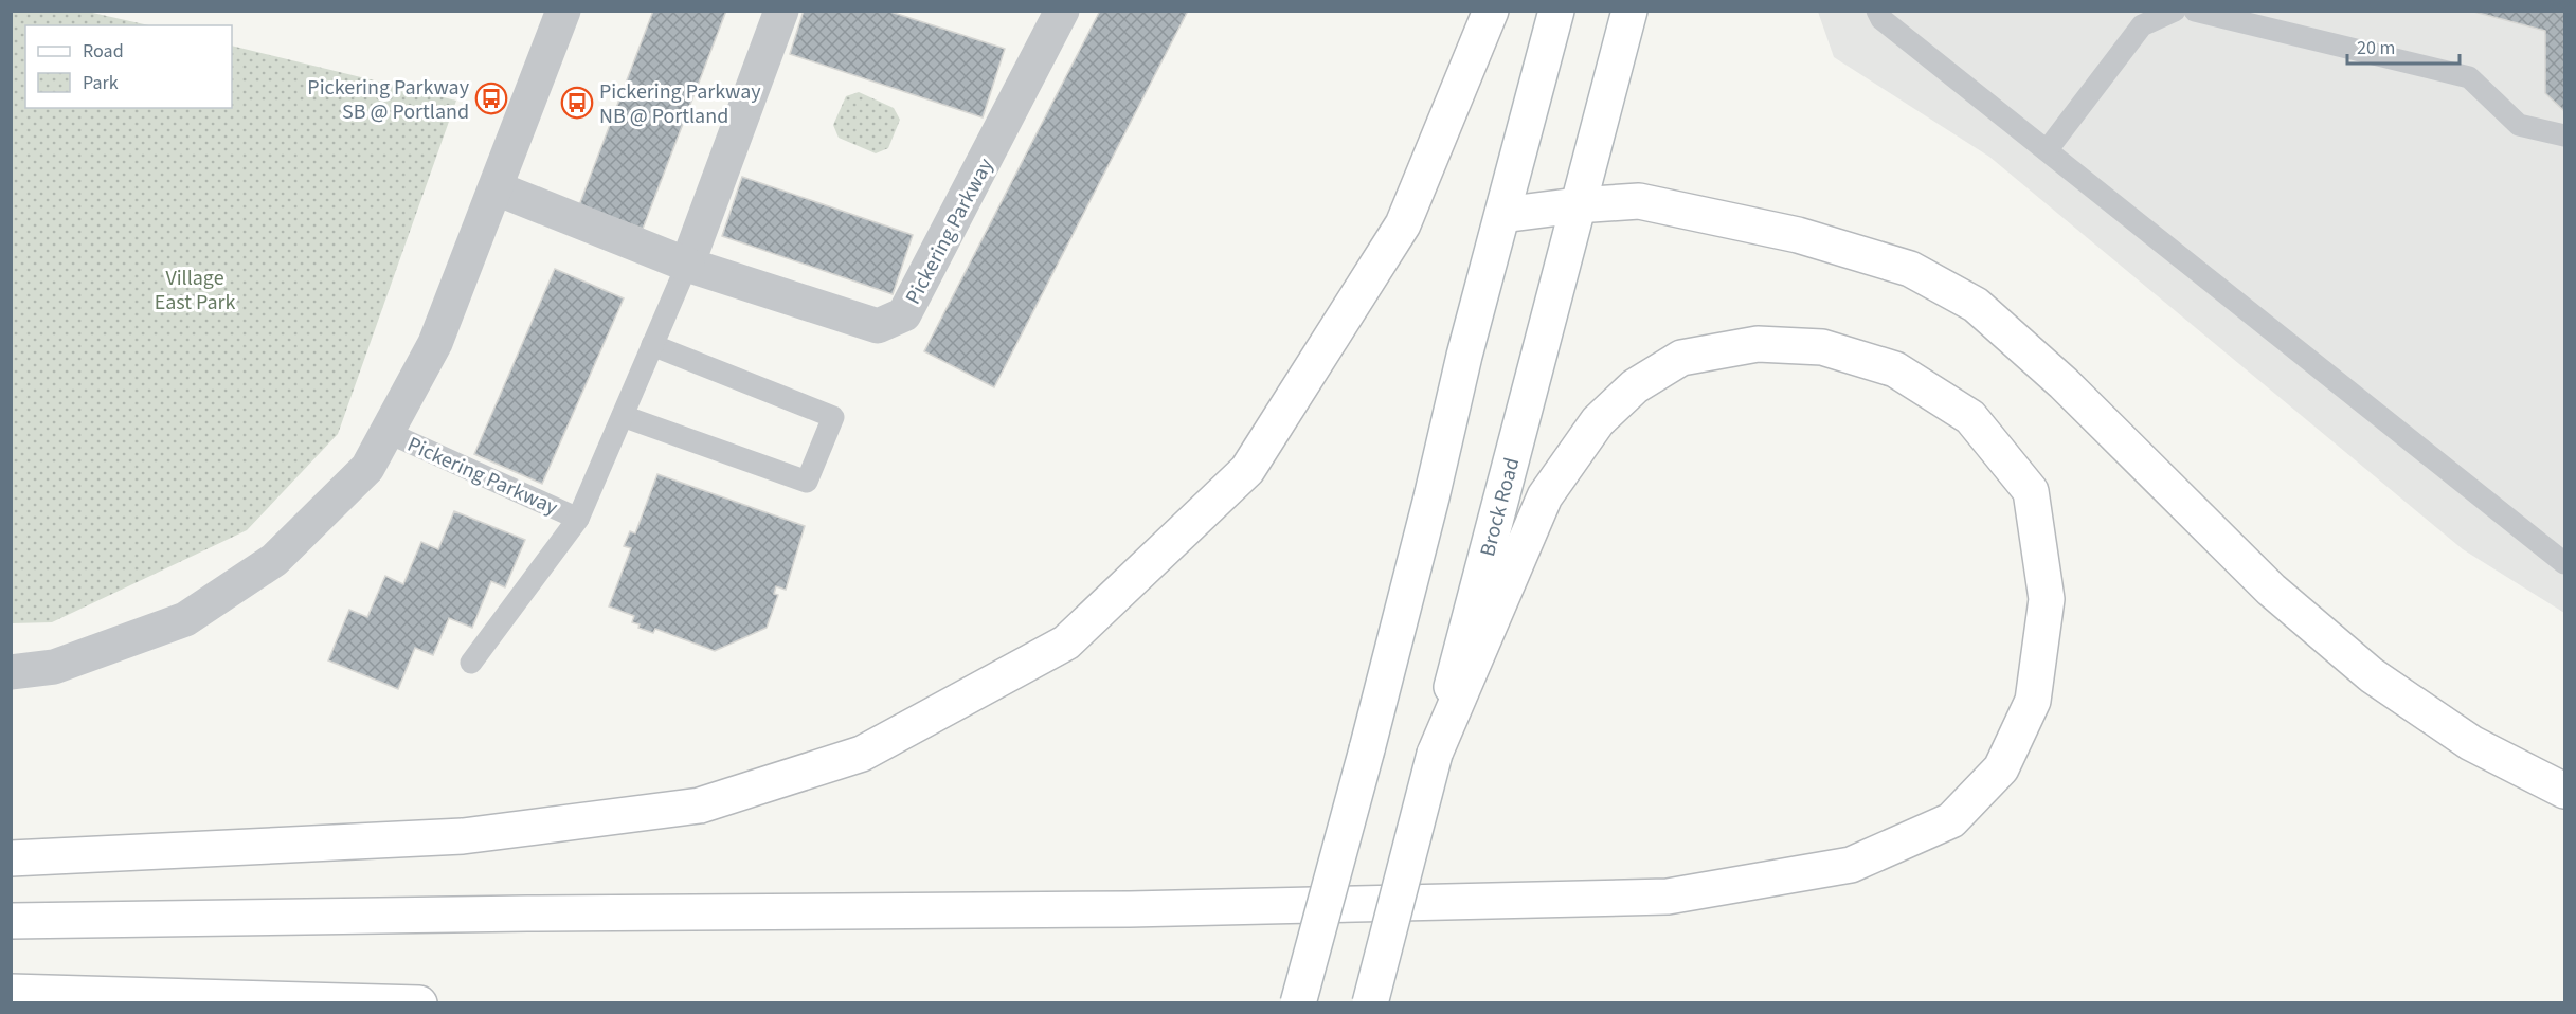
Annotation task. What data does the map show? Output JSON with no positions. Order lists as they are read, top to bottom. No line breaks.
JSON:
{"streets":{"main road":["Brock Road"],"street":["Pickering Parkway"]},"parks":["Village East Park"],"places":{"bus stop":["Pickering Parkway SB @ Portland","Pickering Parkway NB @ Portland"]},"legend":["Road","Park"],"scale_bar":"20 m"}
